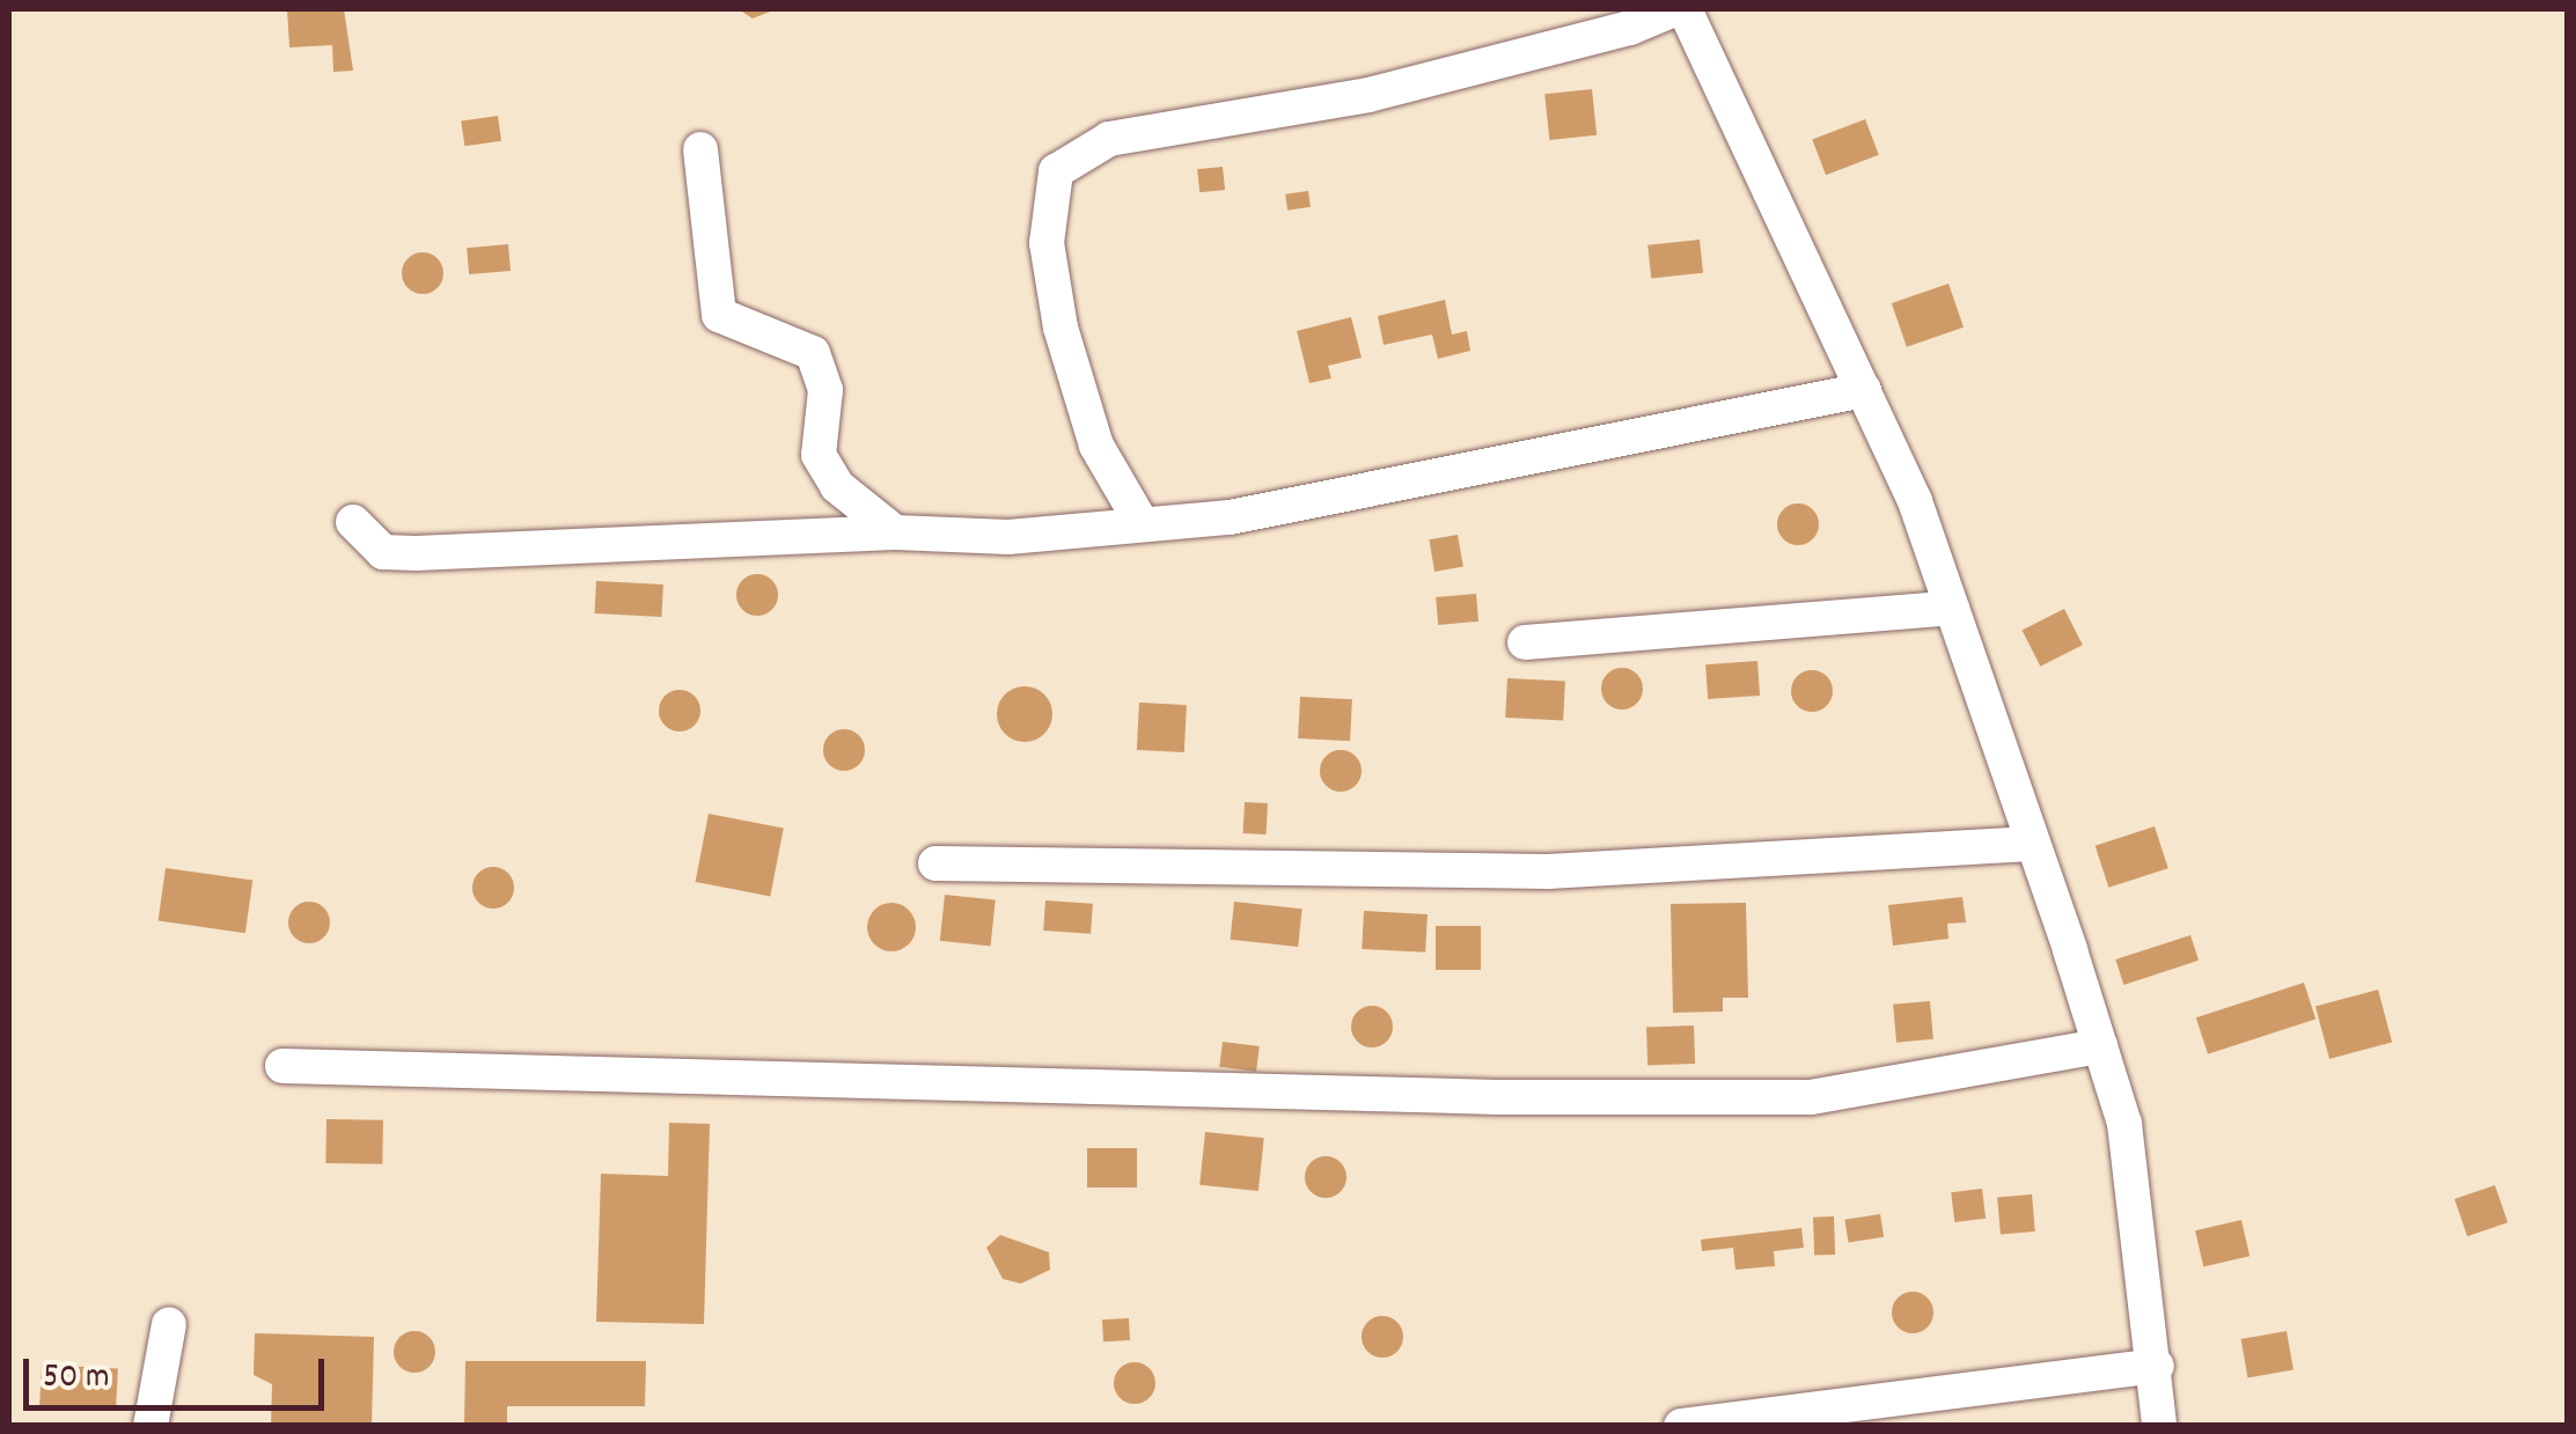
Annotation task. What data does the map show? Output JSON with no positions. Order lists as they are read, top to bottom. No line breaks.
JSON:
{"scale_bar":"50 m"}
